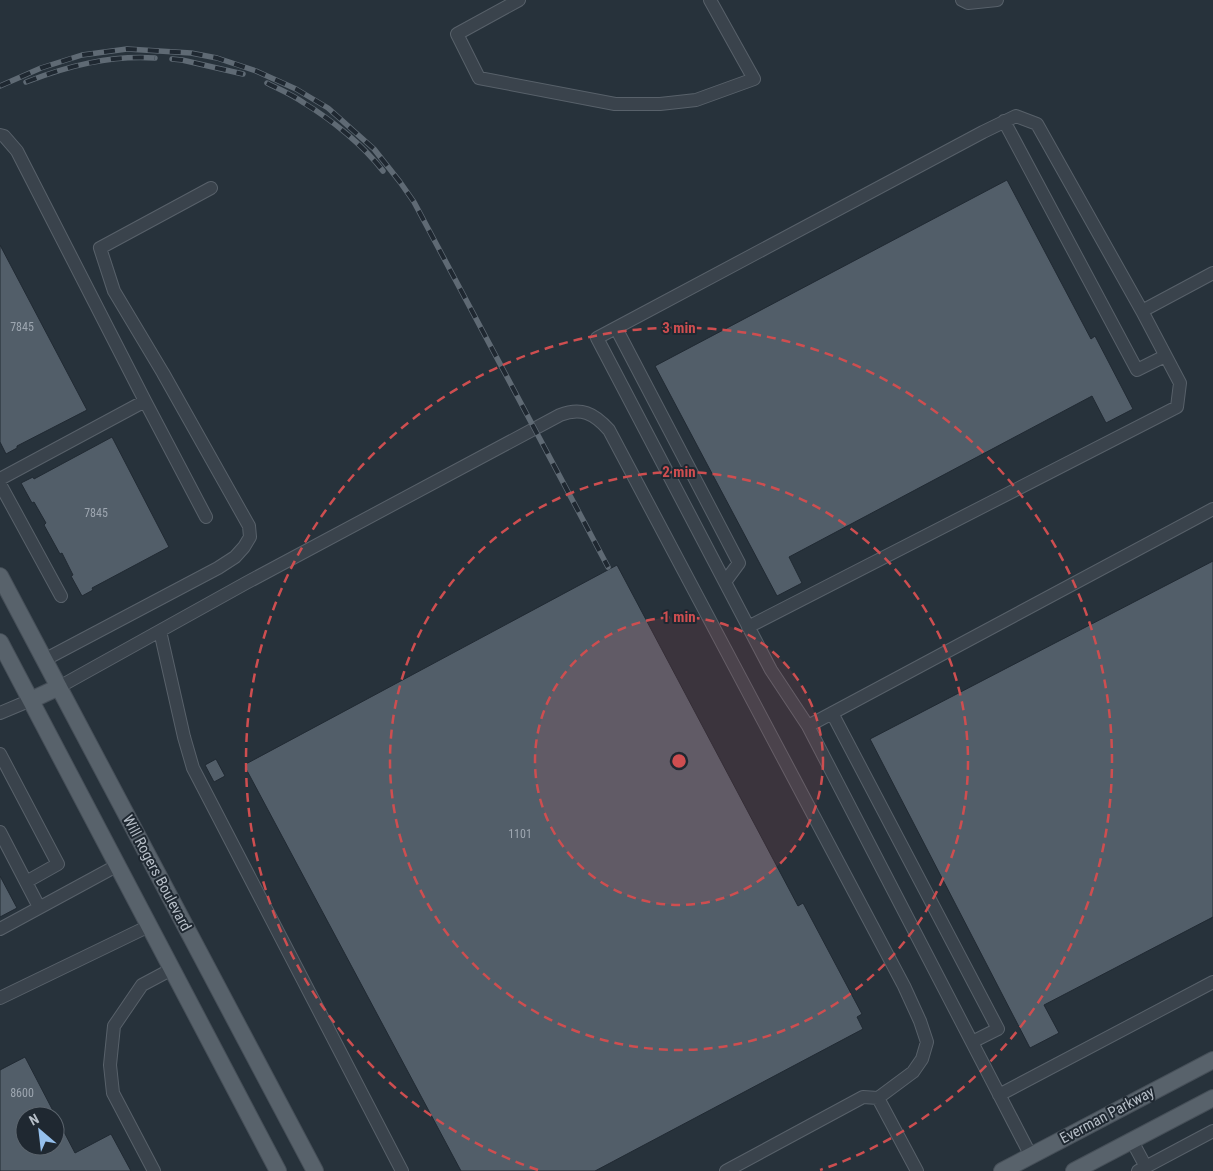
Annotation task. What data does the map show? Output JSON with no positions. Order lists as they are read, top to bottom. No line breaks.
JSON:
{"streets":{"main road":["Will Rogers Boulevard","Everman Parkway"]},"house_numbers":["7845","7845","1101","8600"],"north":"top left","rings":["3 min","2 min","1 min"]}
